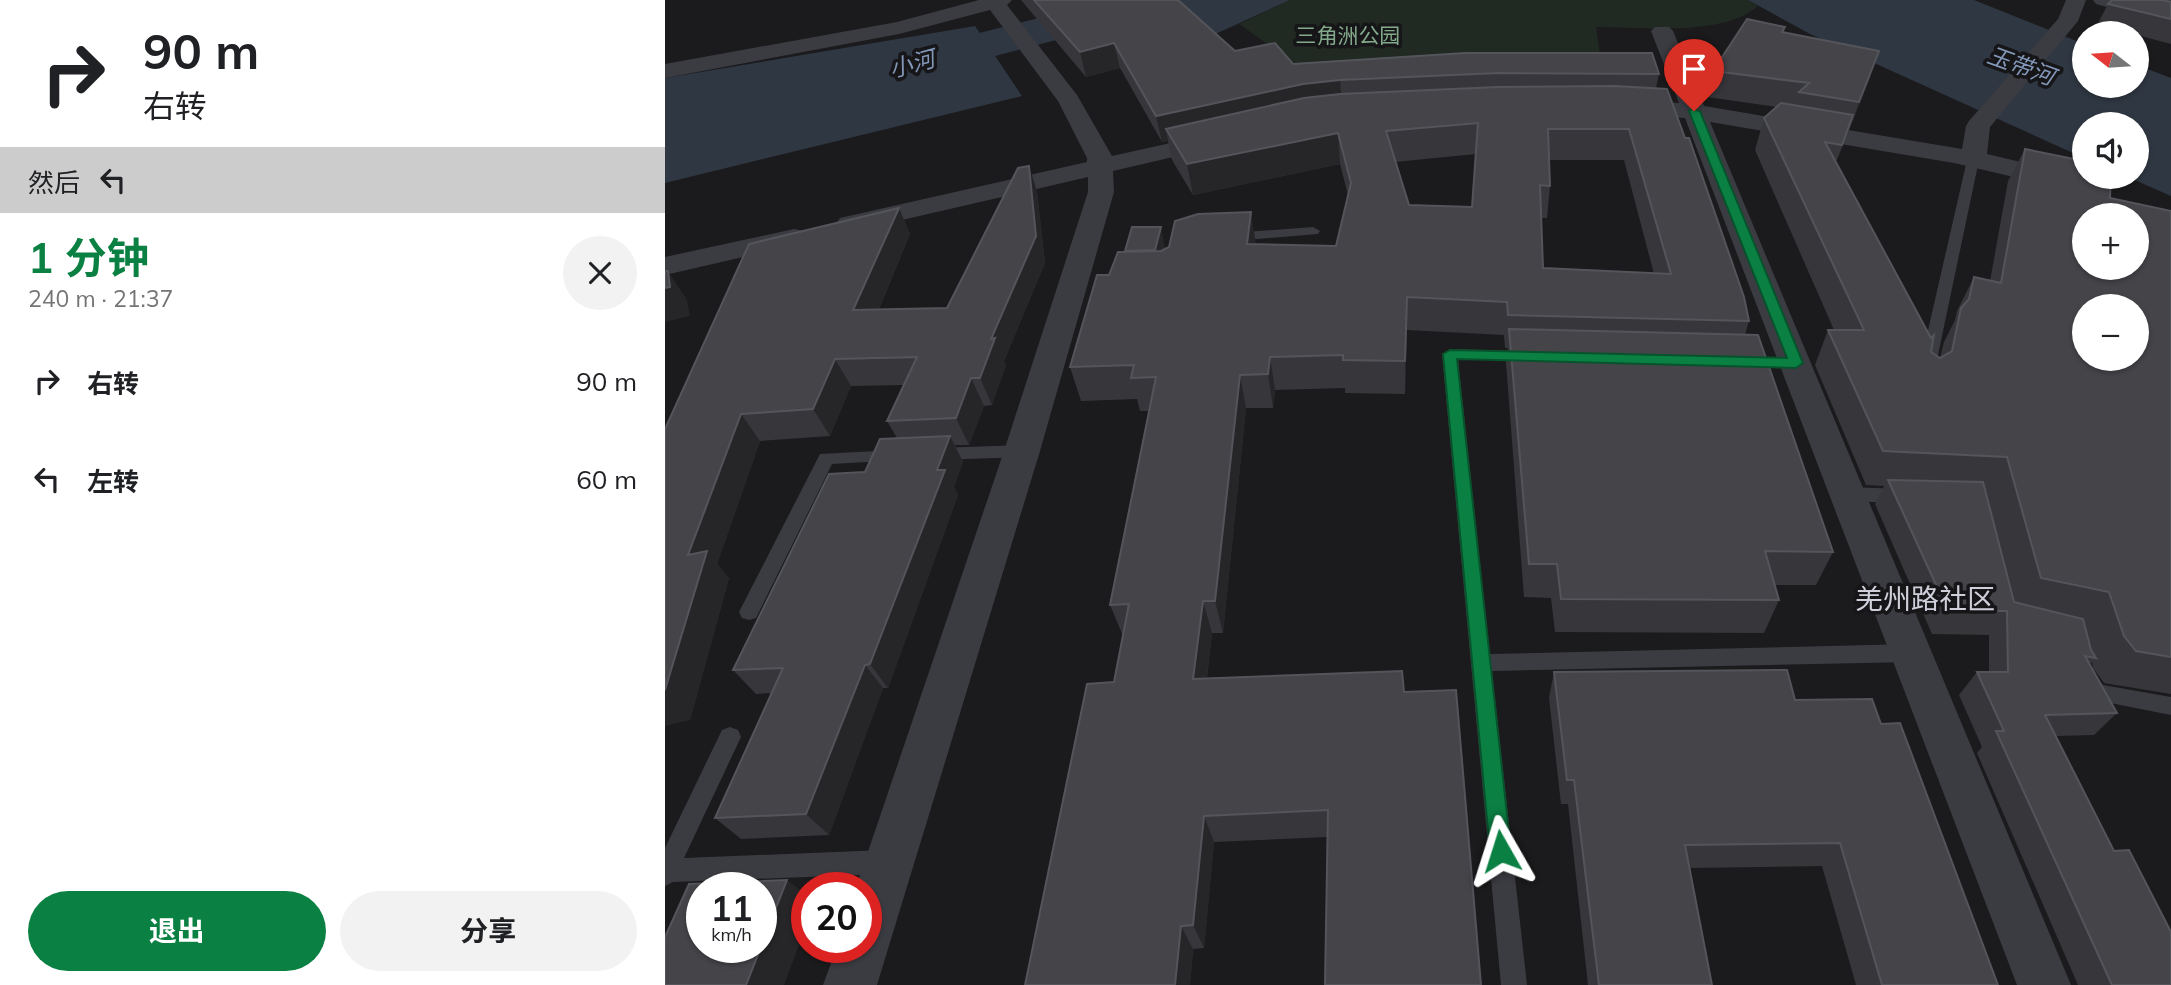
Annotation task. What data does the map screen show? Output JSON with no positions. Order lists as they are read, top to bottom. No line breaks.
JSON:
{"districts":["羌州路社区"],"water":["小河","玉带河"],"parks":["三角洲公园"],"north":"left","page":{"turn":["90 m","右转"],"map_buttons":["+","−"],"then":"然后","heading":["1 分钟","240 m · 21:37"],"list":[{"name":"右转","value":"90 m"},{"name":"左转","value":"60 m"}],"speed":"11 km/h","limit":"20","buttons":["退出","分享"]}}
